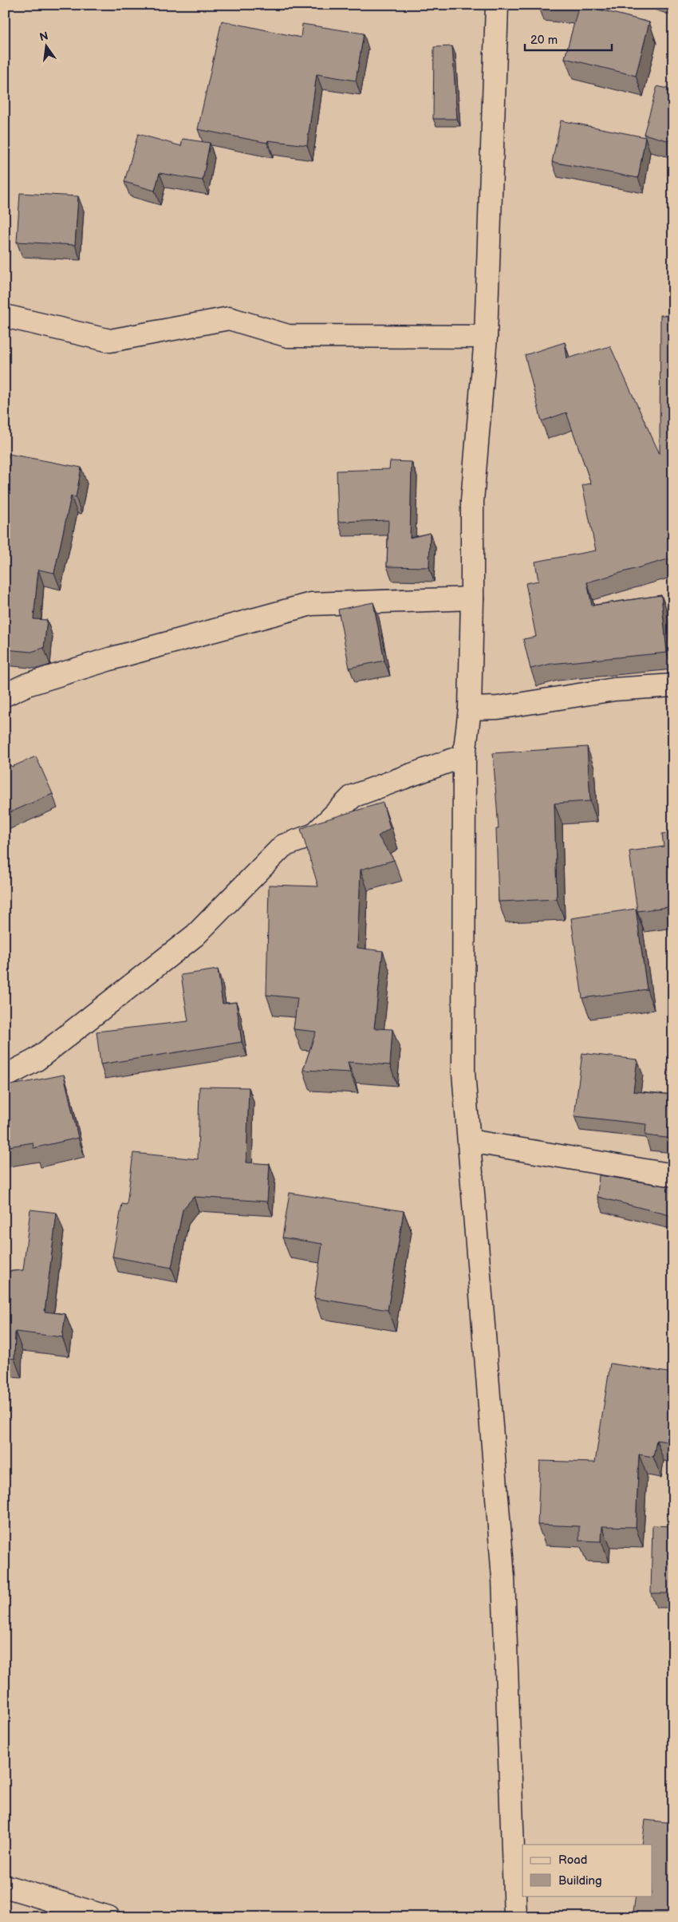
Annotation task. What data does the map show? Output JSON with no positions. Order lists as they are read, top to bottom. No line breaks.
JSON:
{"legend":["Road","Building"],"scale_bar":"20 m","north":"top"}
